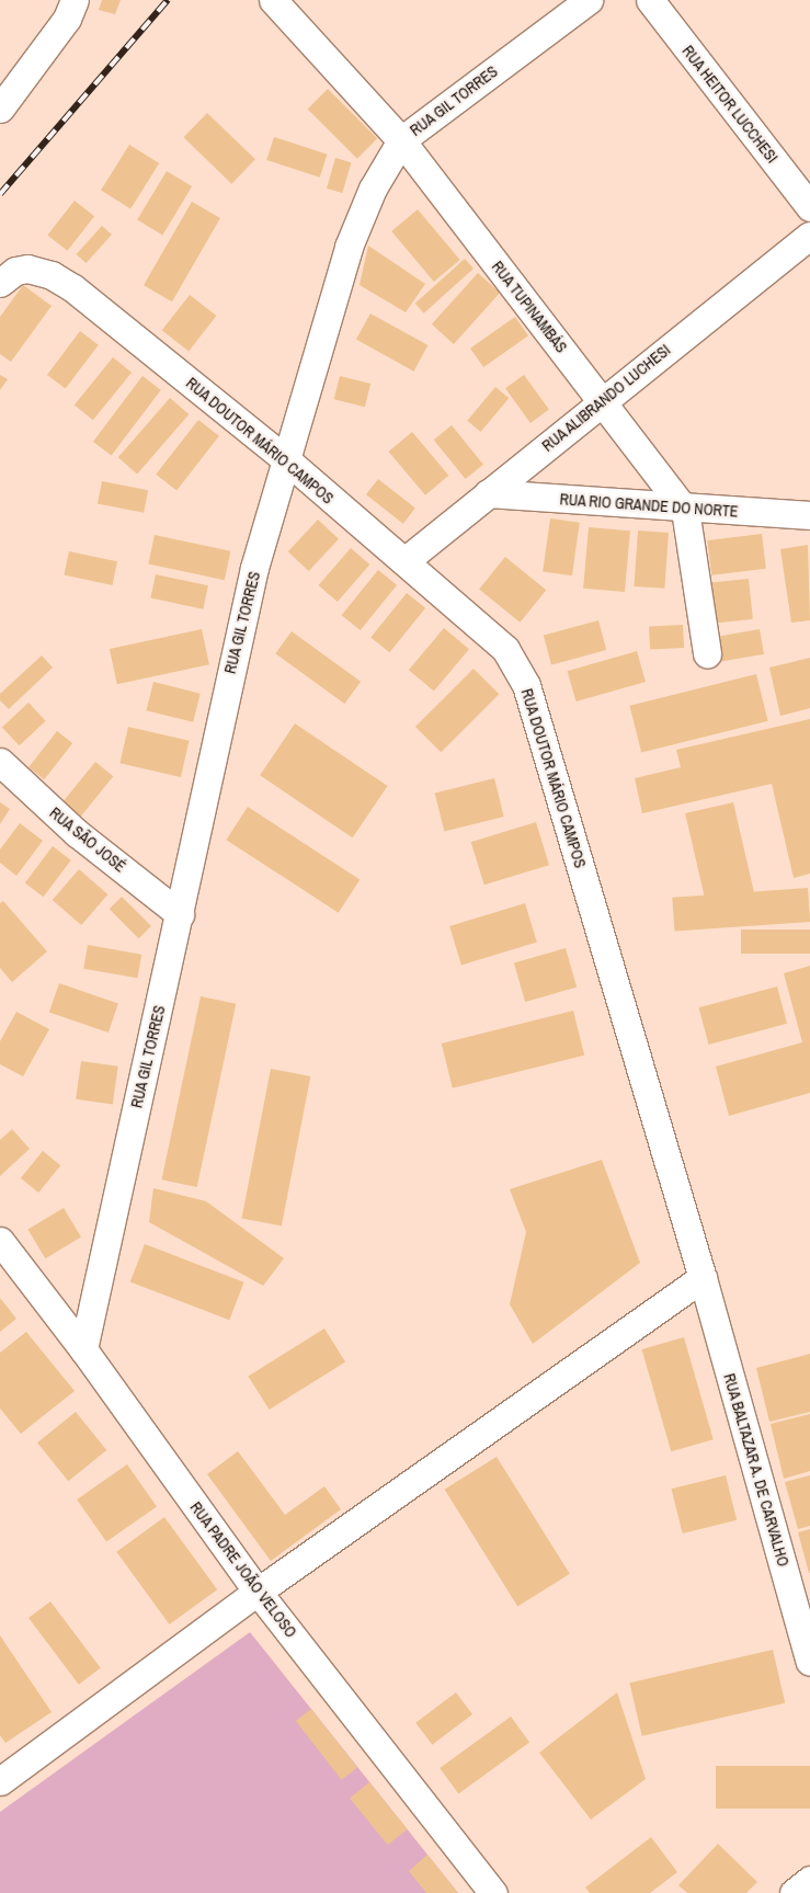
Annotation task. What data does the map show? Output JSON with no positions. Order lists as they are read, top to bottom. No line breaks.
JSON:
{"streets":{"street":["RUA GIL TORRES","RUA HEITOR LUCCHESI","RUA TUPINAMBÁS","RUA ALIBRANDO LUCHESI","RUA DOUTOR MÁRIO CAMPOS","RUA RIO GRANDE DO NORTE","RUA SÃO JOSÉ","RUA BALTAZAR A. DE CARVALHO","RUA PADRE JOÃO VELOSO"]},"crossings":[["RUA GIL TORRES","RUA TUPINAMBÁS"],["RUA GIL TORRES","RUA DOUTOR MÁRIO CAMPOS"],["RUA GIL TORRES","RUA SÃO JOSÉ"],["RUA GIL TORRES","RUA PADRE JOÃO VELOSO"],["RUA TUPINAMBÁS","RUA ALIBRANDO LUCHESI"],["RUA TUPINAMBÁS","RUA RIO GRANDE DO NORTE"],["RUA ALIBRANDO LUCHESI","RUA DOUTOR MÁRIO CAMPOS"],["RUA ALIBRANDO LUCHESI","RUA RIO GRANDE DO NORTE"],["RUA DOUTOR MÁRIO CAMPOS","RUA BALTAZAR A. DE CARVALHO"]]}
